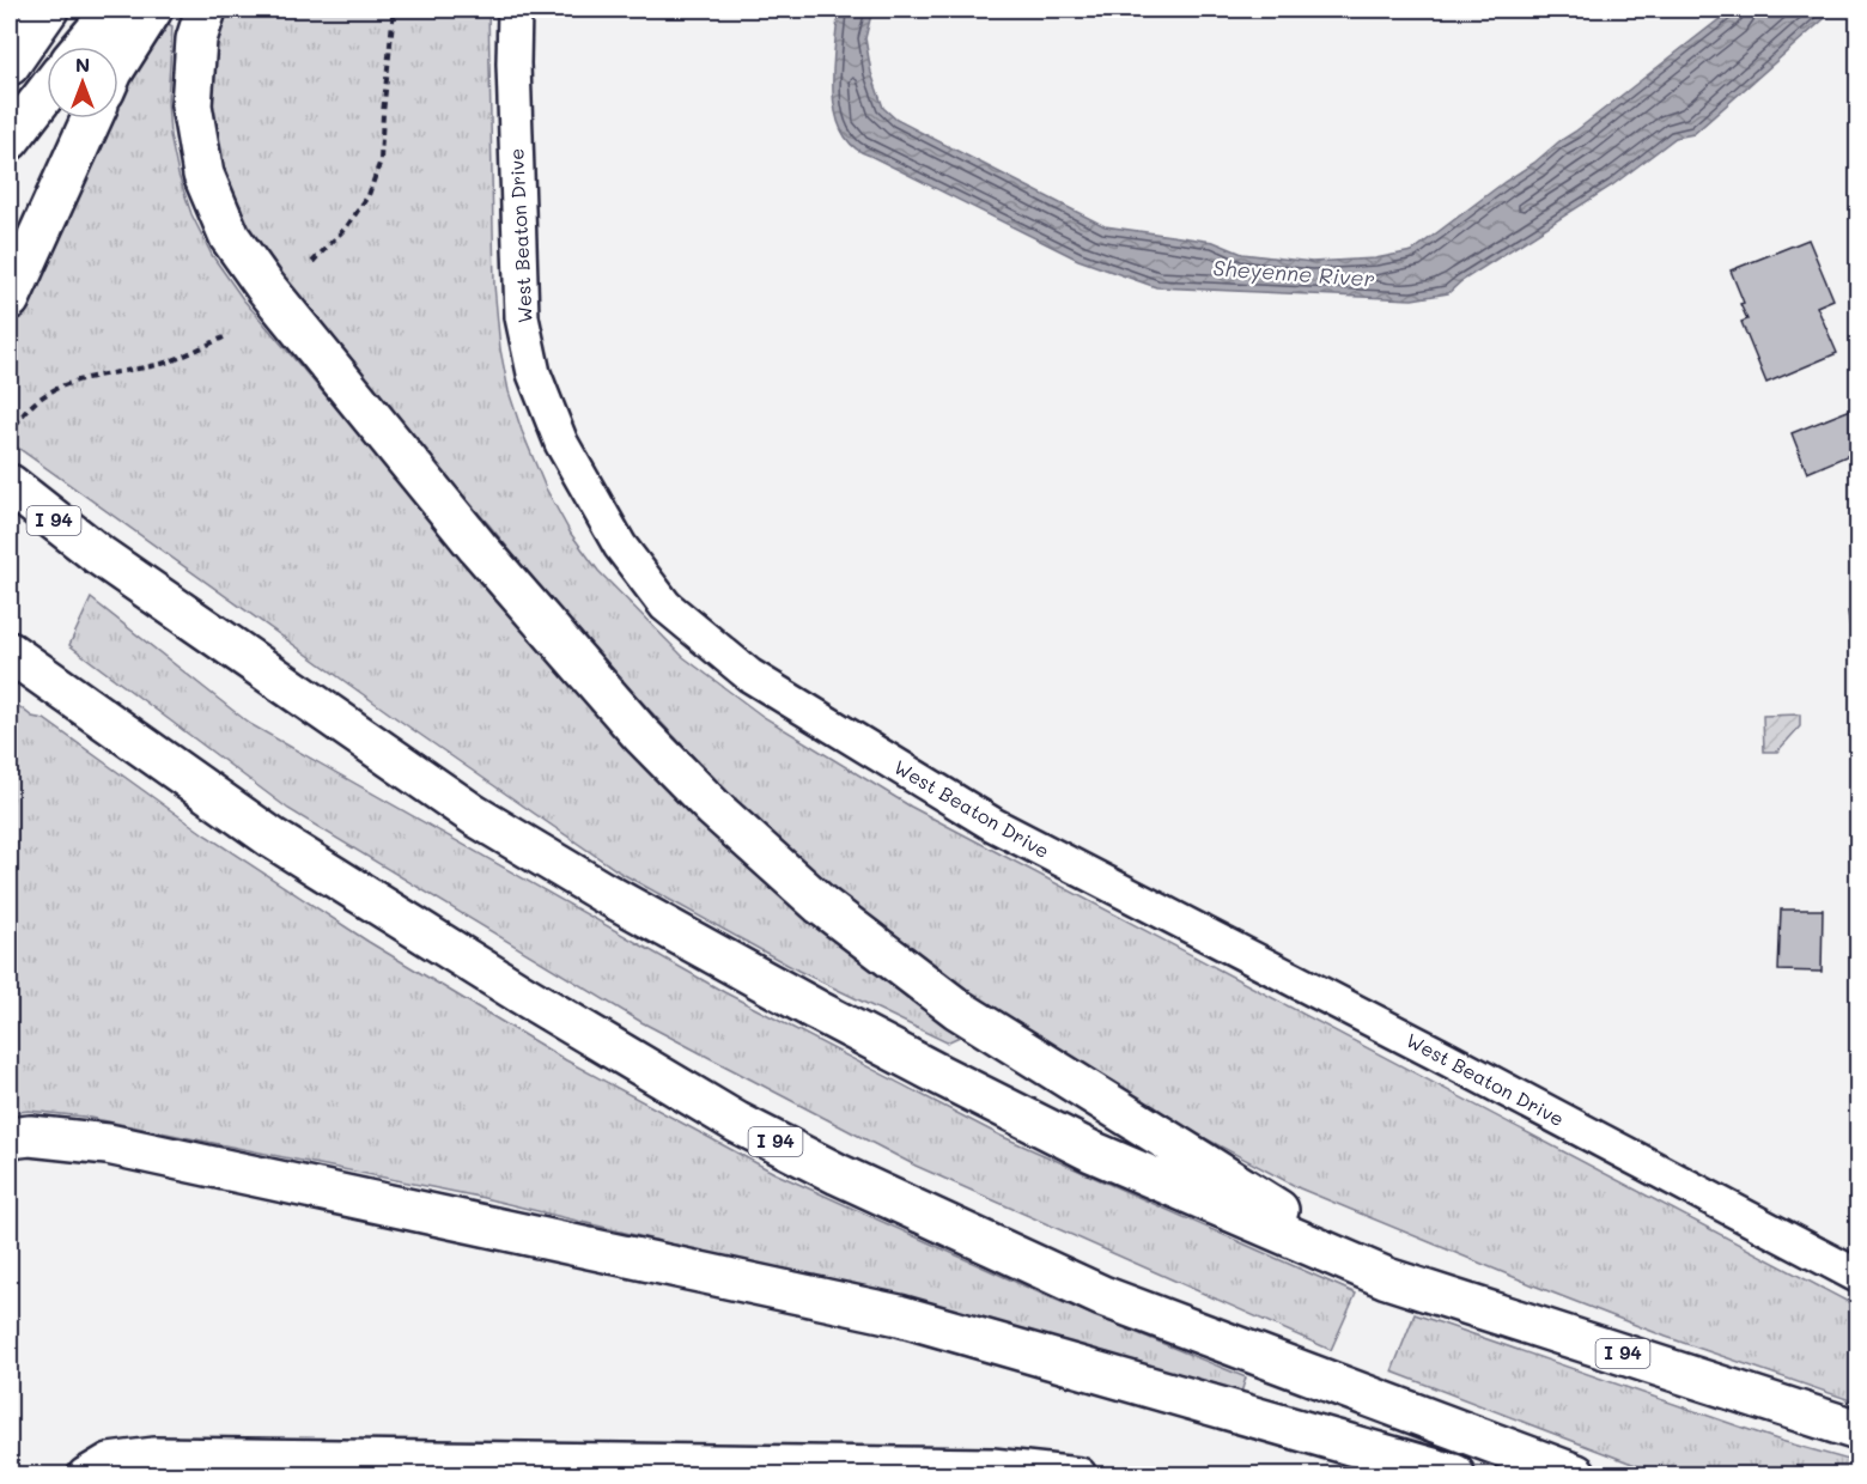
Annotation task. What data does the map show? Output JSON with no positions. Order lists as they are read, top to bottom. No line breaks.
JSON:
{"streets":{"main road":["I 94"],"street":["West Beaton Drive"]},"water":["Sheyenne River"],"north":"top"}
